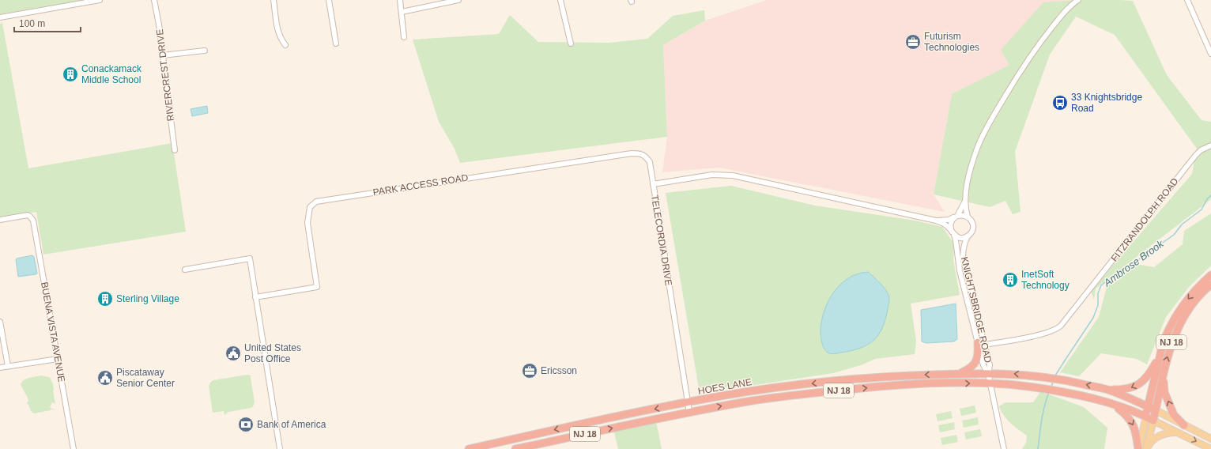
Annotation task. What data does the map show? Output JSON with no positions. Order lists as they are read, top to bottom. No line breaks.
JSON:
{"streets":{"highway":["NJ 18","HOES LANE"],"street":["RIVERCREST DRIVE","PARK ACCESS ROAD","FITZRANDOLPH ROAD","TELECORDIA DRIVE","KNIGHTSBRIDGE ROAD","BUENA VISTA AVENUE"]},"crossings":[["PARK ACCESS ROAD","TELECORDIA DRIVE"],["FITZRANDOLPH ROAD","KNIGHTSBRIDGE ROAD"],["TELECORDIA DRIVE","KNIGHTSBRIDGE ROAD"],["TELECORDIA DRIVE","HOES LANE"],["KNIGHTSBRIDGE ROAD","NJ 18"],["KNIGHTSBRIDGE ROAD","HOES LANE"],["NJ 18","HOES LANE"]],"water":["Ambrose Brook"],"places":{"office":["Futurism Technologies","Ericsson"],"building":["Conackamack Middle School","InetSoft Technology","Sterling Village"],"bus stop":["33 Knightsbridge Road"],"public building":["United States Post Office","Piscataway Senior Center"],"bank":["Bank of America"]},"scale_bar":"100 m"}
